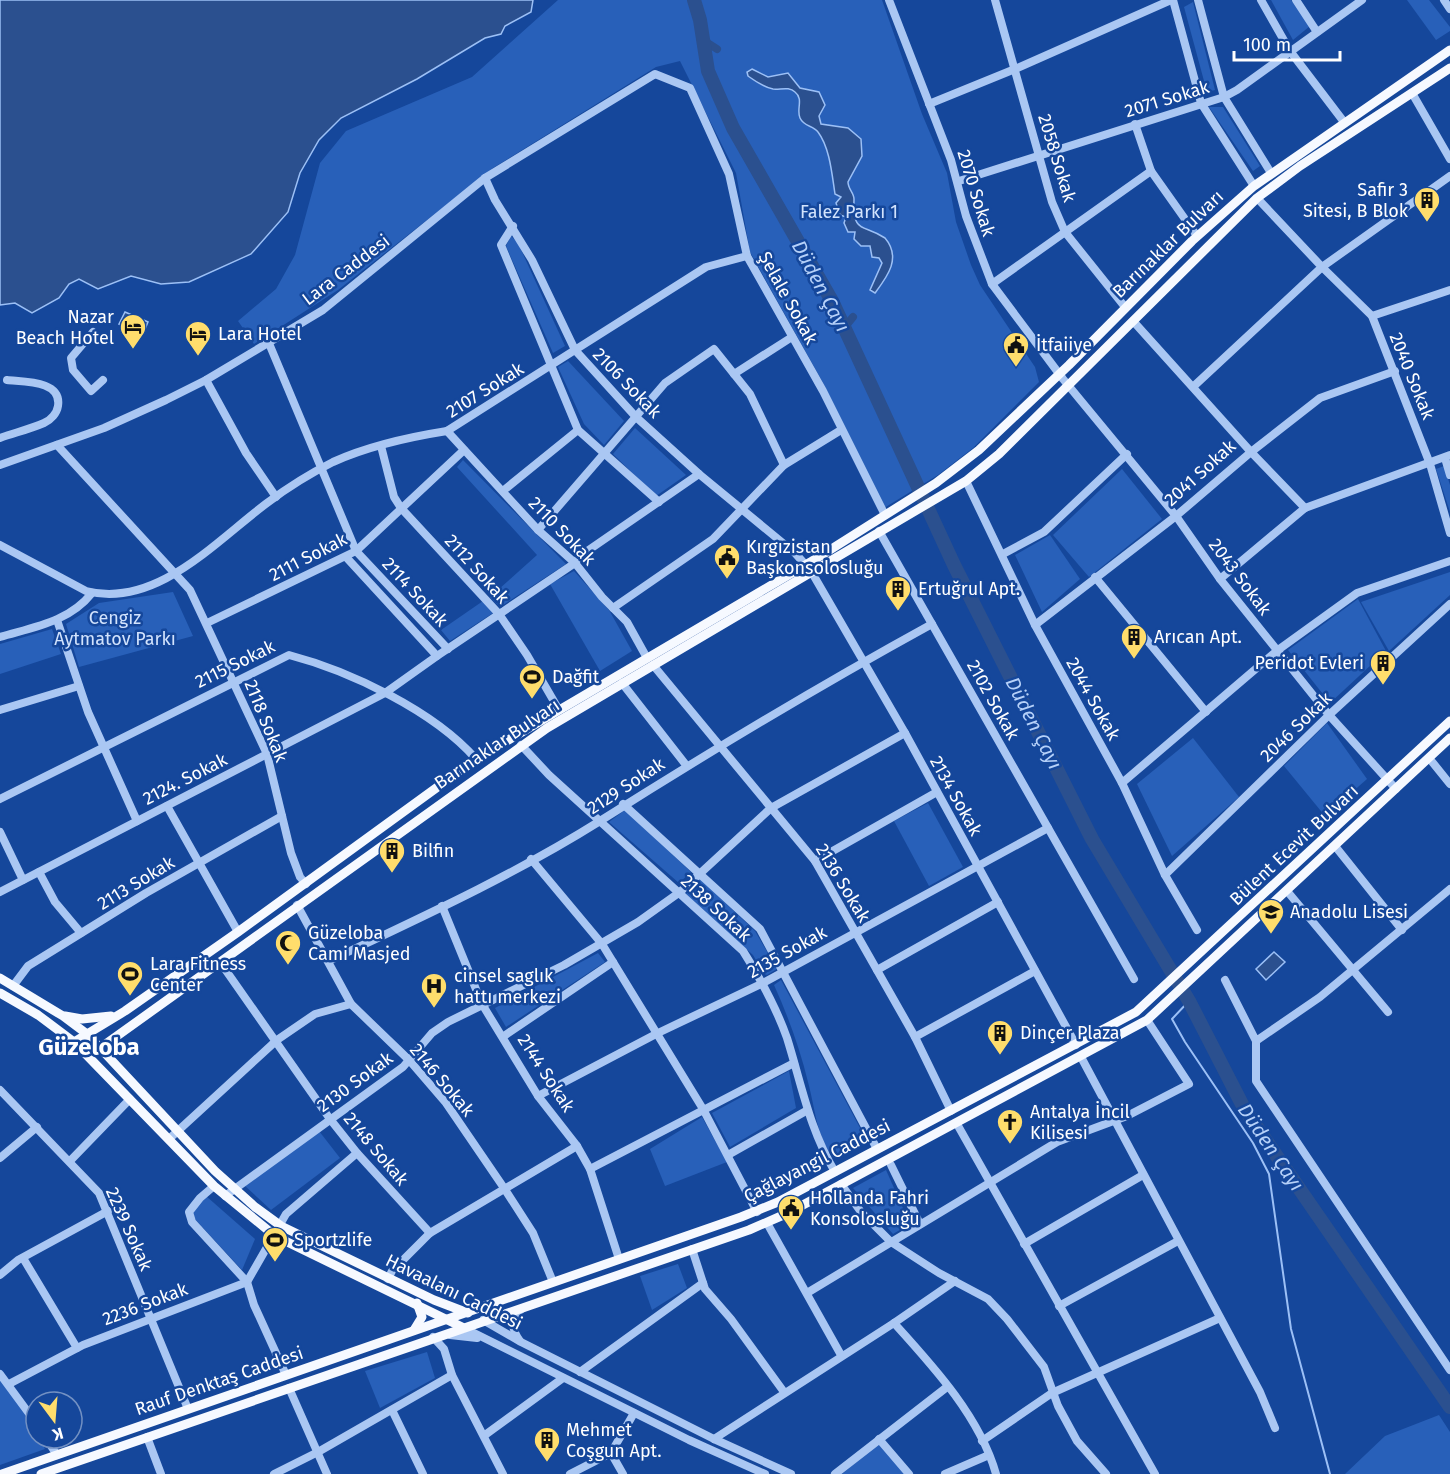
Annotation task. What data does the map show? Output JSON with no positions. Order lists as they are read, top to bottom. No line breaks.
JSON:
{"streets":{"main road":["Barınaklar Bulvarı","Bülent Ecevit Bulvarı","Çağlayangil Caddesi","Havaalanı Caddesi","Rauf Denktaş Caddesi"],"street":["2071 Sokak","2058 Sokak","2070 Sokak","Lara Caddesi","Şelale Sokak","2040 Sokak","2106 Sokak","2107 Sokak","2041 Sokak","2110 Sokak","2111 Sokak","2112 Sokak","2043 Sokak","2114 Sokak","2115 Sokak","2044 Sokak","2102 Sokak","2118 Sokak","2046 Sokak","2124. Sokak","2129 Sokak","2134 Sokak","2113 Sokak","2136 Sokak","2138 Sokak","2135 Sokak","2144 Sokak","2146 Sokak","2130 Sokak","2148 Sokak","2239 Sokak","2236 Sokak"]},"crossings":[["2071 Sokak","2058 Sokak"],["2071 Sokak","2070 Sokak"],["2058 Sokak","Barınaklar Bulvarı"],["2070 Sokak","Barınaklar Bulvarı"],["2070 Sokak","2043 Sokak"],["Barınaklar Bulvarı","Şelale Sokak"],["Barınaklar Bulvarı","2040 Sokak"],["Barınaklar Bulvarı","2106 Sokak"],["Barınaklar Bulvarı","2041 Sokak"],["Barınaklar Bulvarı","2110 Sokak"],["Barınaklar Bulvarı","2112 Sokak"],["Barınaklar Bulvarı","2043 Sokak"],["Barınaklar Bulvarı","2115 Sokak"],["Barınaklar Bulvarı","2044 Sokak"],["Barınaklar Bulvarı","2102 Sokak"],["Barınaklar Bulvarı","2118 Sokak"],["Barınaklar Bulvarı","2134 Sokak"],["Barınaklar Bulvarı","2136 Sokak"],["Barınaklar Bulvarı","2138 Sokak"],["Barınaklar Bulvarı","2146 Sokak"],["Barınaklar Bulvarı","2148 Sokak"],["Barınaklar Bulvarı","Havaalanı Caddesi"],["Lara Caddesi","Şelale Sokak"],["Lara Caddesi","2106 Sokak"],["Lara Caddesi","2114 Sokak"],["Lara Caddesi","2118 Sokak"],["Şelale Sokak","2107 Sokak"],["2106 Sokak","2107 Sokak"],["2106 Sokak","2114 Sokak"],["2106 Sokak","2134 Sokak"],["2107 Sokak","2110 Sokak"],["2107 Sokak","2112 Sokak"],["2107 Sokak","2114 Sokak"],["2107 Sokak","2118 Sokak"],["2041 Sokak","2043 Sokak"],["2041 Sokak","2044 Sokak"],["2110 Sokak","2111 Sokak"],["2110 Sokak","2114 Sokak"],["2110 Sokak","2136 Sokak"],["2111 Sokak","2112 Sokak"],["2111 Sokak","2114 Sokak"],["2111 Sokak","2118 Sokak"],["2112 Sokak","2114 Sokak"],["2043 Sokak","2046 Sokak"],["2043 Sokak","Bülent Ecevit Bulvarı"],["2114 Sokak","2124. Sokak"],["2115 Sokak","2118 Sokak"],["2115 Sokak","2124. Sokak"],["2044 Sokak","2046 Sokak"],["2102 Sokak","2129 Sokak"],["2102 Sokak","2135 Sokak"],["2118 Sokak","2124. Sokak"],["2118 Sokak","2113 Sokak"],["2129 Sokak","2134 Sokak"],["2129 Sokak","2136 Sokak"],["2129 Sokak","2138 Sokak"],["2129 Sokak","2144 Sokak"],["2129 Sokak","2146 Sokak"],["2134 Sokak","2135 Sokak"],["2134 Sokak","2130 Sokak"],["2134 Sokak","Çağlayangil Caddesi"],["Bülent Ecevit Bulvarı","Çağlayangil Caddesi"],["2113 Sokak","Havaalanı Caddesi"],["2136 Sokak","2135 Sokak"],["2136 Sokak","2130 Sokak"],["2136 Sokak","Çağlayangil Caddesi"],["2138 Sokak","2135 Sokak"],["2138 Sokak","2130 Sokak"],["2138 Sokak","Çağlayangil Caddesi"],["2135 Sokak","2144 Sokak"],["2144 Sokak","2130 Sokak"],["2144 Sokak","Çağlayangil Caddesi"],["2146 Sokak","2130 Sokak"],["2146 Sokak","Çağlayangil Caddesi"],["2130 Sokak","2148 Sokak"],["2130 Sokak","Havaalanı Caddesi"],["Çağlayangil Caddesi","Havaalanı Caddesi"],["Çağlayangil Caddesi","Rauf Denktaş Caddesi"],["2239 Sokak","2236 Sokak"],["2239 Sokak","Rauf Denktaş Caddesi"],["Havaalanı Caddesi","Rauf Denktaş Caddesi"]],"districts":["Güzeloba"],"water":["Düden Çayı"],"parks":["Falez Parkı 1","Cengiz Aytmatov Parkı"],"places":{"building":["Safir 3 Sitesi, B Blok","Ertuğrul Apt.","Arıcan Apt.","Peridot Evleri","Bilfin","Dinçer Plaza","Mehmet Coşgun Apt."],"hotel":["Nazar Beach Hotel","Lara Hotel"],"public building":["İtfaiiye","Kırgızistan Başkonsolosluğu","Hollanda Fahri Konsolosluğu"],"sports":["Dağfit","Lara Fitness Center","Sportzlife"],"school or university":["Anadolu Lisesi"],"mosque":["Güzeloba Cami Masjed"],"hospital":["cinsel saglık hattı merkezi"],"church":["Antalya İncil Kilisesi"]},"scale_bar":"100 m","north":"bottom"}
